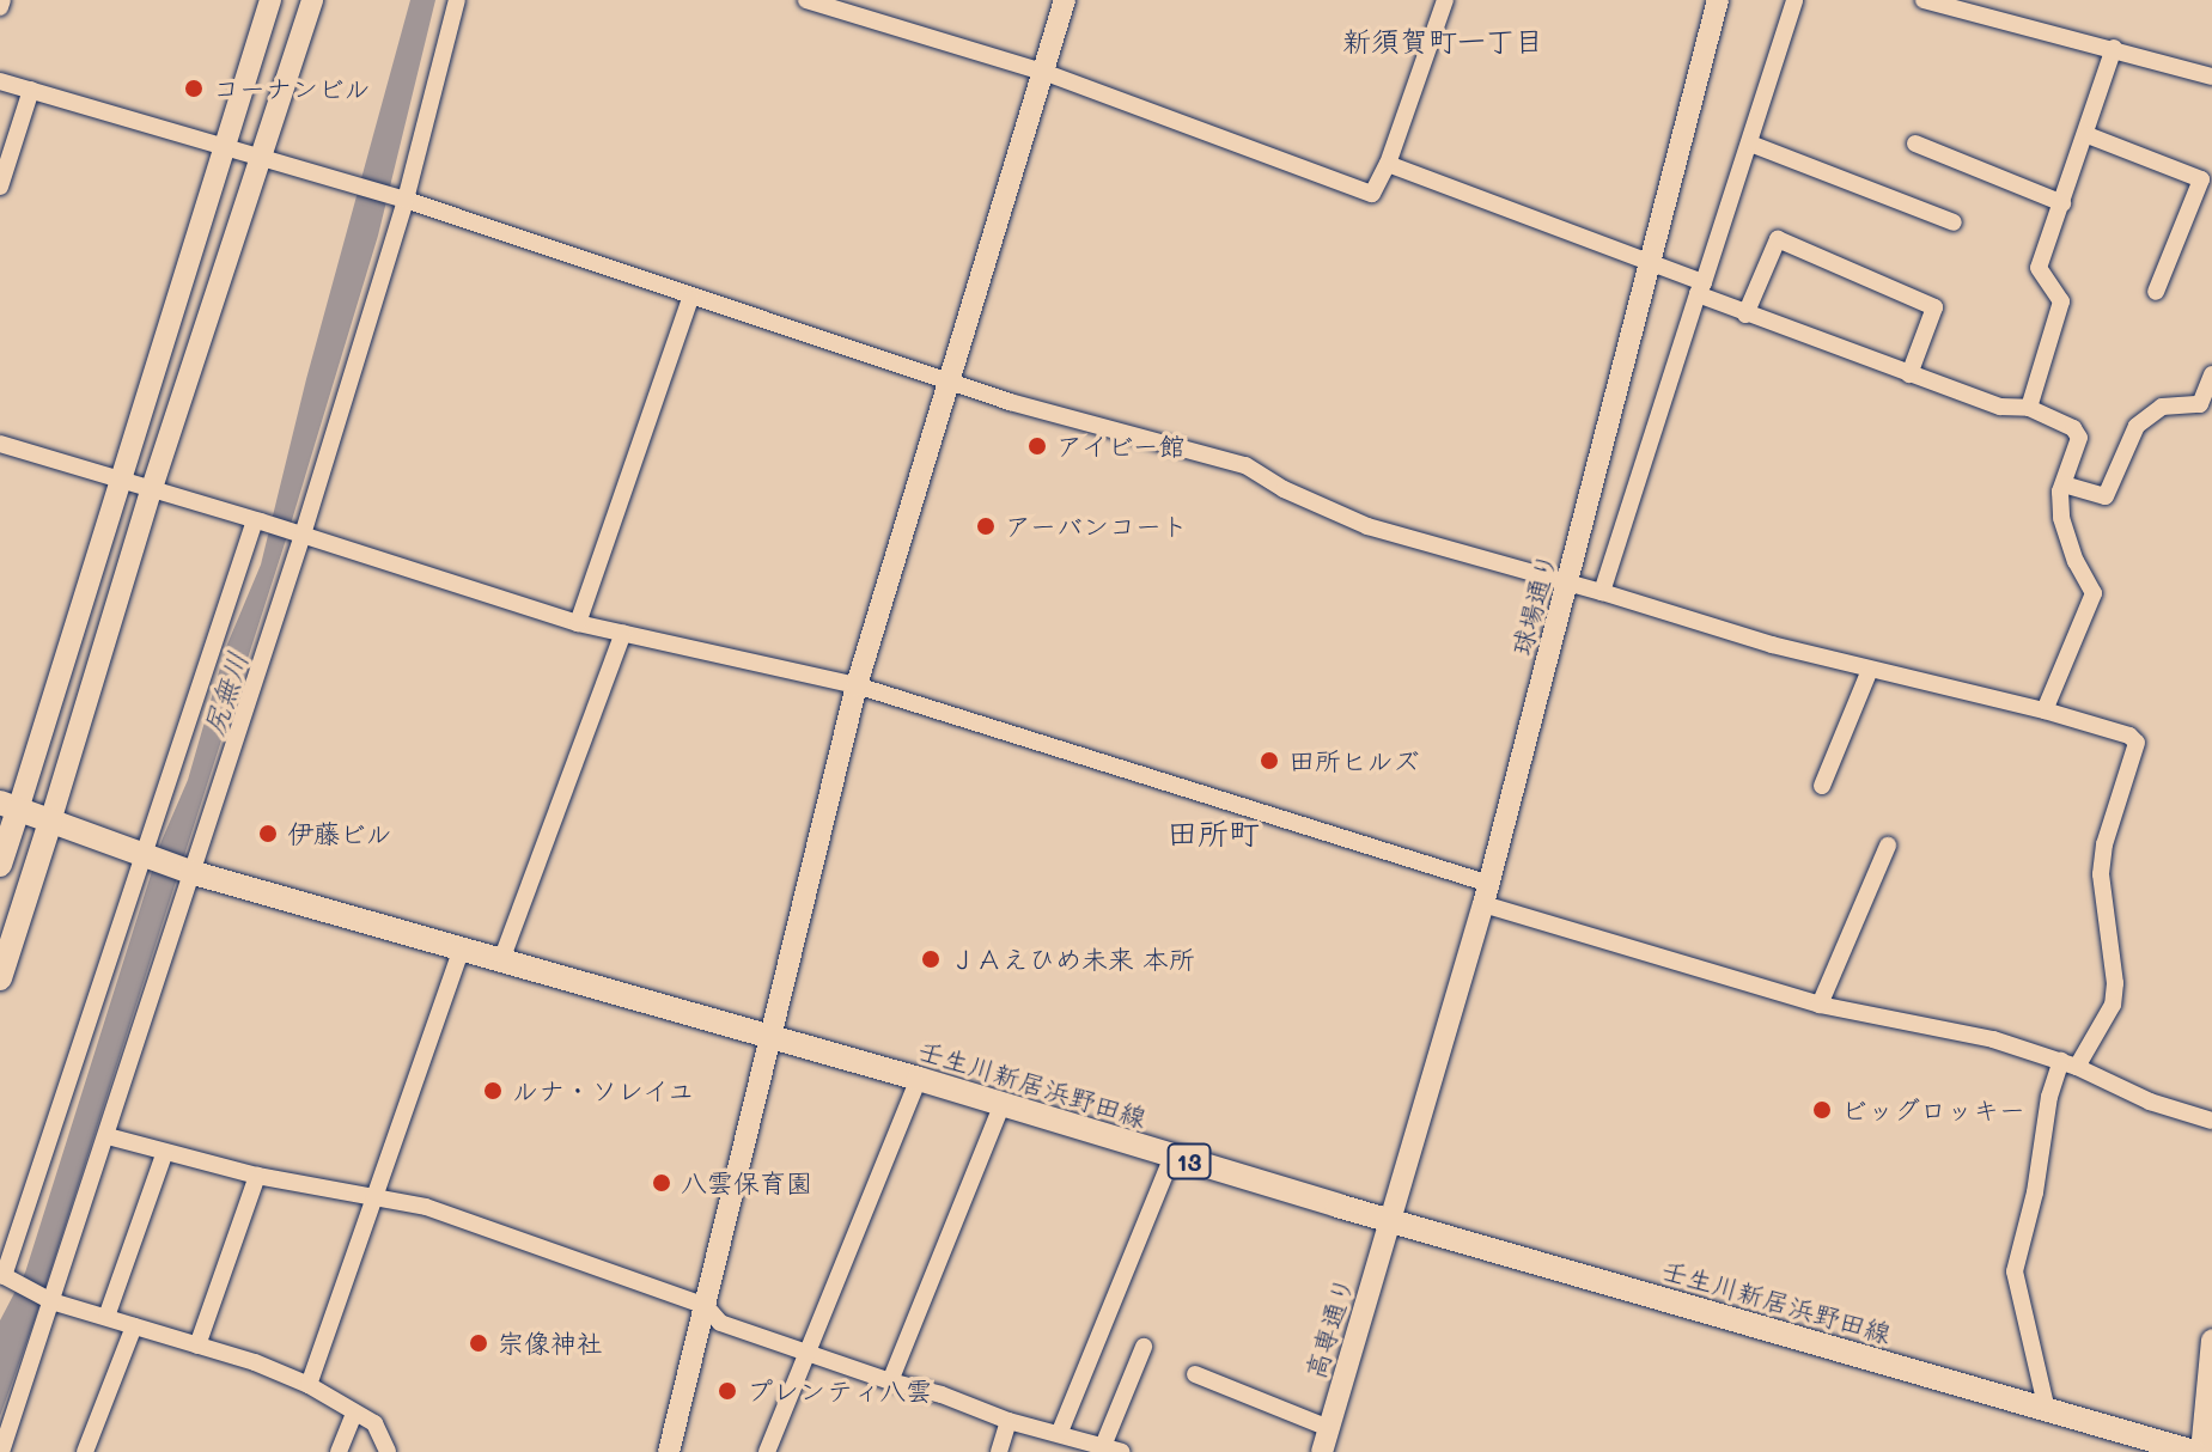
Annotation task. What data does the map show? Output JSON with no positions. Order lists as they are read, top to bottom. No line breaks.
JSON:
{"streets":{"main road":["壬生川新居浜野田線","13"],"street":["球場通り","高専通り"]},"crossings":[["球場通り","壬生川新居浜野田線"],["球場通り","高専通り"],["壬生川新居浜野田線","13"],["壬生川新居浜野田線","高専通り"]],"districts":["新須賀町一丁目","田所町"],"water":["尻無川"],"places":["コーナンビル","アイビー館","アーバンコート","田所ヒルズ","伊藤ビル","ＪＡえひめ未来 本所","ルナ・ソレイユ","ビッグロッキー","八雲保育園","宗像神社","プレンティ八雲"]}
